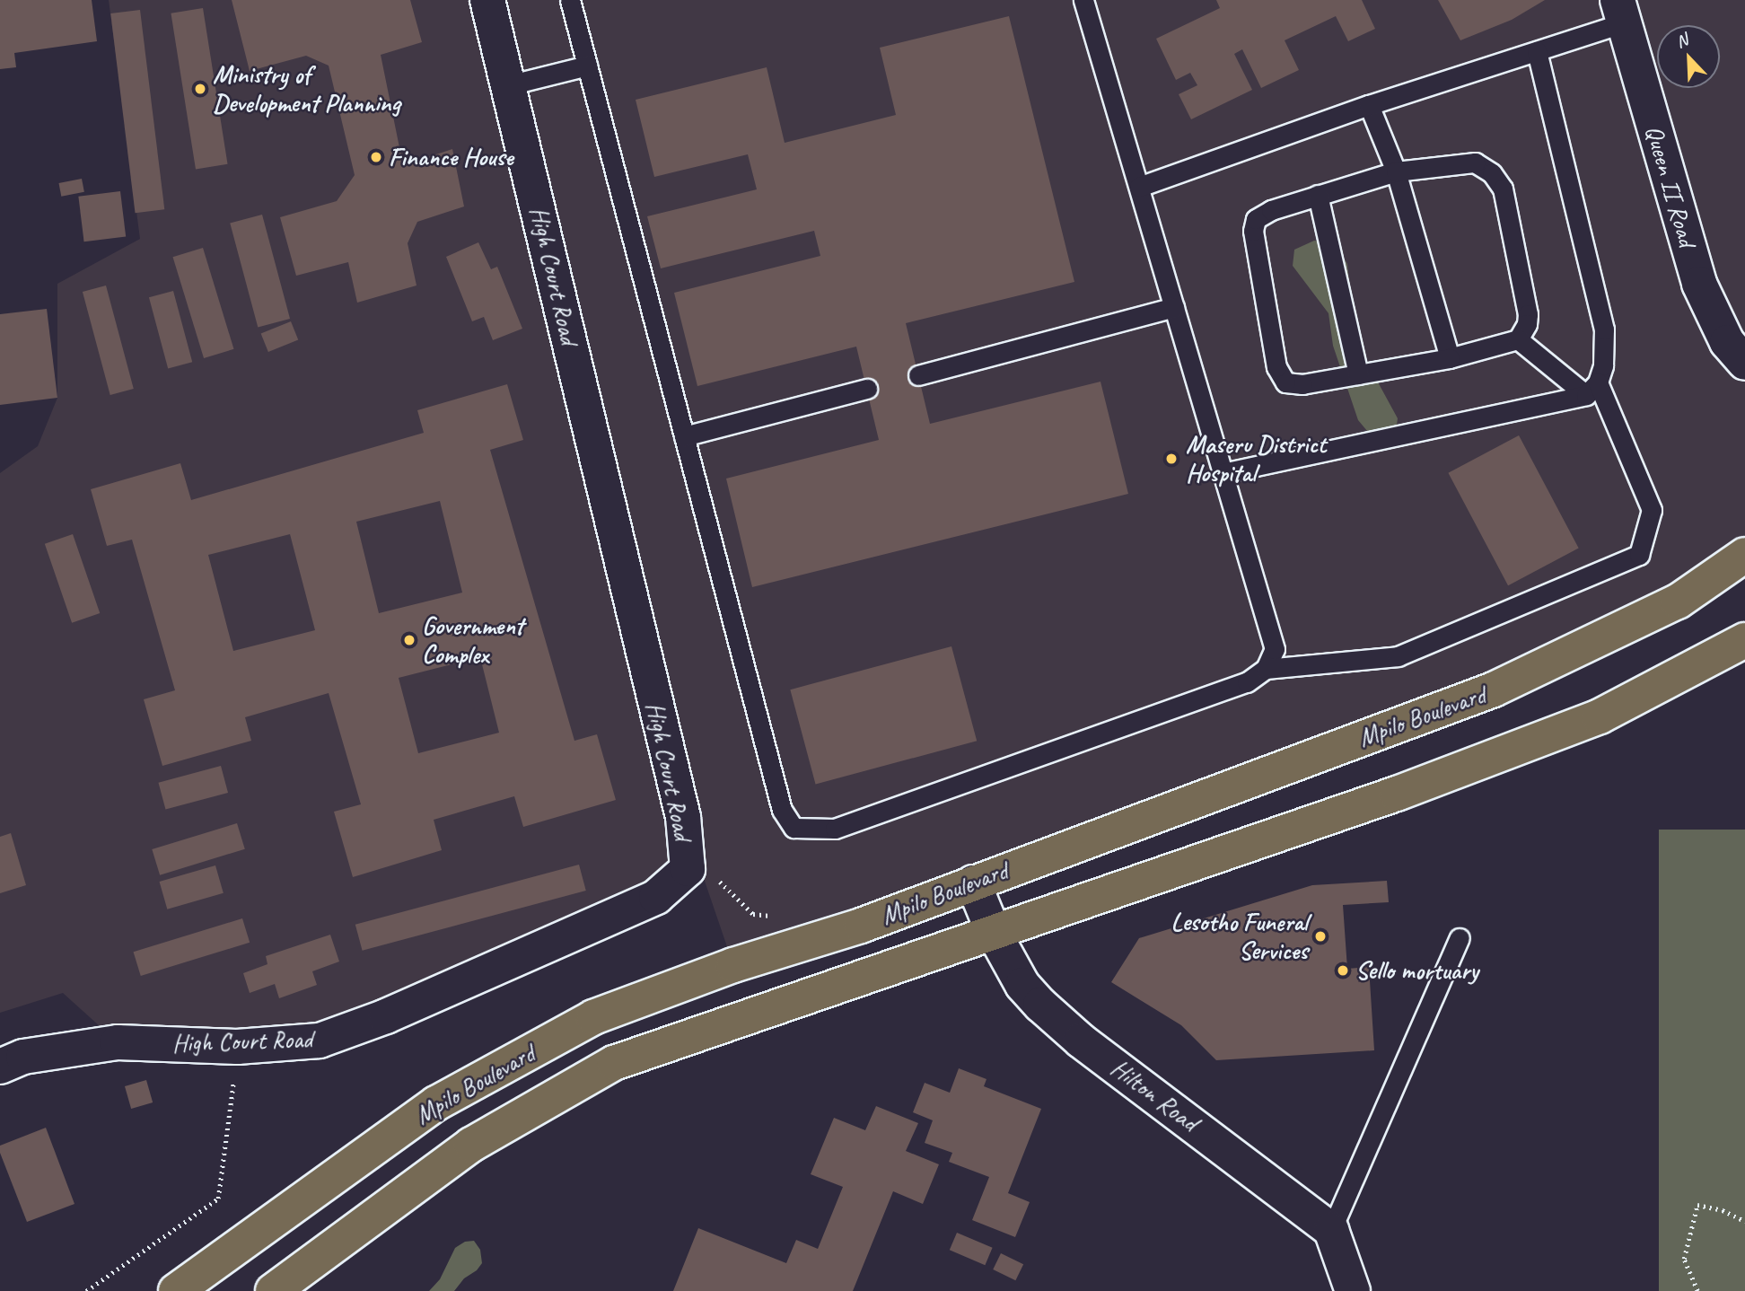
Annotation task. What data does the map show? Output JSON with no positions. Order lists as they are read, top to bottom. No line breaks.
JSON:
{"streets":{"highway":["Mpilo Boulevard"],"street":["Queen II Road","High Court Road","Hilton Road"]},"crossings":[["Mpilo Boulevard","Hilton Road"]],"places":["Ministry of Development Planning","Finance House","Maseru District Hospital","Government Complex","Lesotho Funeral Services","Sello mortuary"],"north":"top left"}
